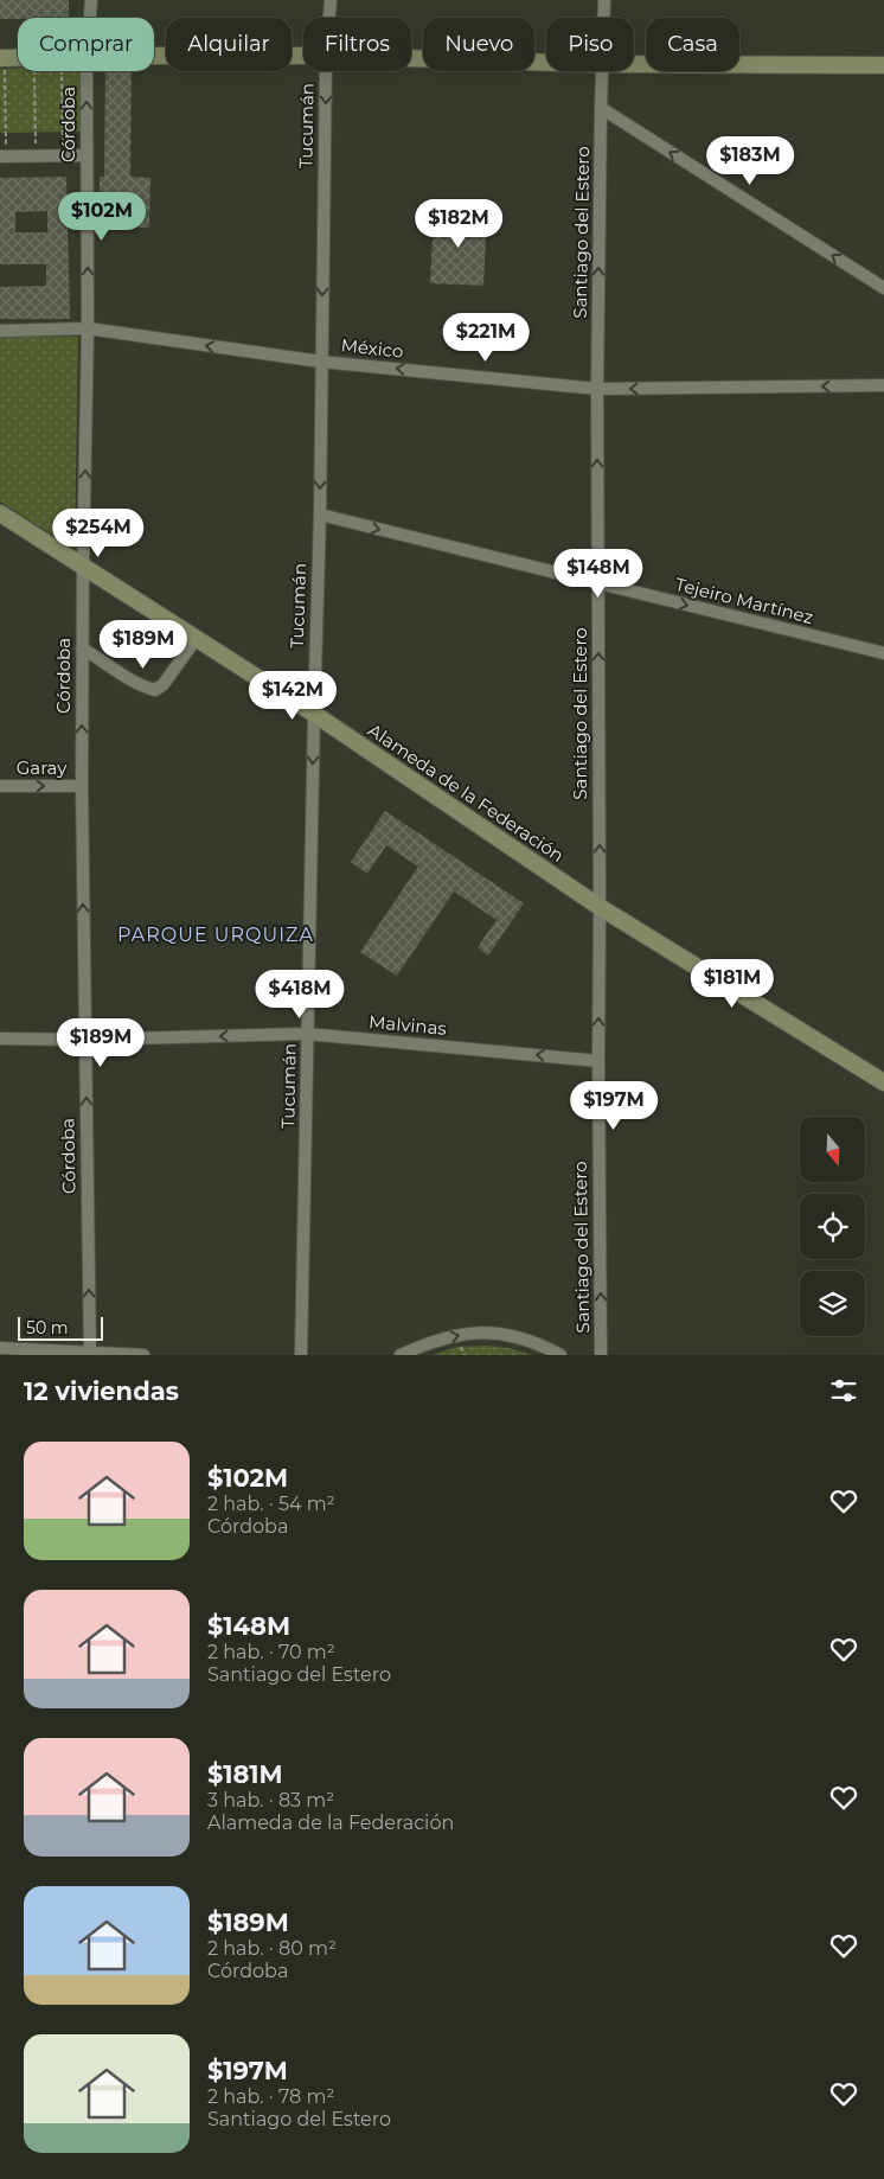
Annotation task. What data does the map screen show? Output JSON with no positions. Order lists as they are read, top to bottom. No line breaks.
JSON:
{"streets":{"street":["Córdoba","Tucumán","Santiago del Estero","México","Tejeiro Martínez","Garay","Alameda de la Federación","Malvinas"]},"crossings":[["Córdoba","México"],["Córdoba","Garay"],["Córdoba","Alameda de la Federación"],["Córdoba","Malvinas"],["Tucumán","México"],["Tucumán","Tejeiro Martínez"],["Tucumán","Alameda de la Federación"],["Tucumán","Malvinas"],["Santiago del Estero","México"],["Santiago del Estero","Tejeiro Martínez"],["Santiago del Estero","Alameda de la Federación"],["Santiago del Estero","Malvinas"]],"one_way":["Córdoba","Tucumán","Santiago del Estero","México","Tejeiro Martínez","Garay","Malvinas"],"districts":["PARQUE URQUIZA"],"scale_bar":"50 m","north":"bottom","page":{"chip":["Comprar","Alquilar","Filtros","Nuevo","Piso","Casa"],"price":["$183M","$102M","$182M","$221M","$254M","$148M","$189M","$142M","$181M","$418M","$189M","$197M"],"scale":"50 m","heading":"12 viviendas","list":[{"name":"$102M","note":"2 hab. · 54 m² · Córdoba"},{"name":"$148M","note":"2 hab. · 70 m² · Santiago del Estero"},{"name":"$181M","note":"3 hab. · 83 m² · Alameda de la Federación"},{"name":"$189M","note":"2 hab. · 80 m² · Córdoba"},{"name":"$197M","note":"2 hab. · 78 m² · Santiago del Estero"}]}}
